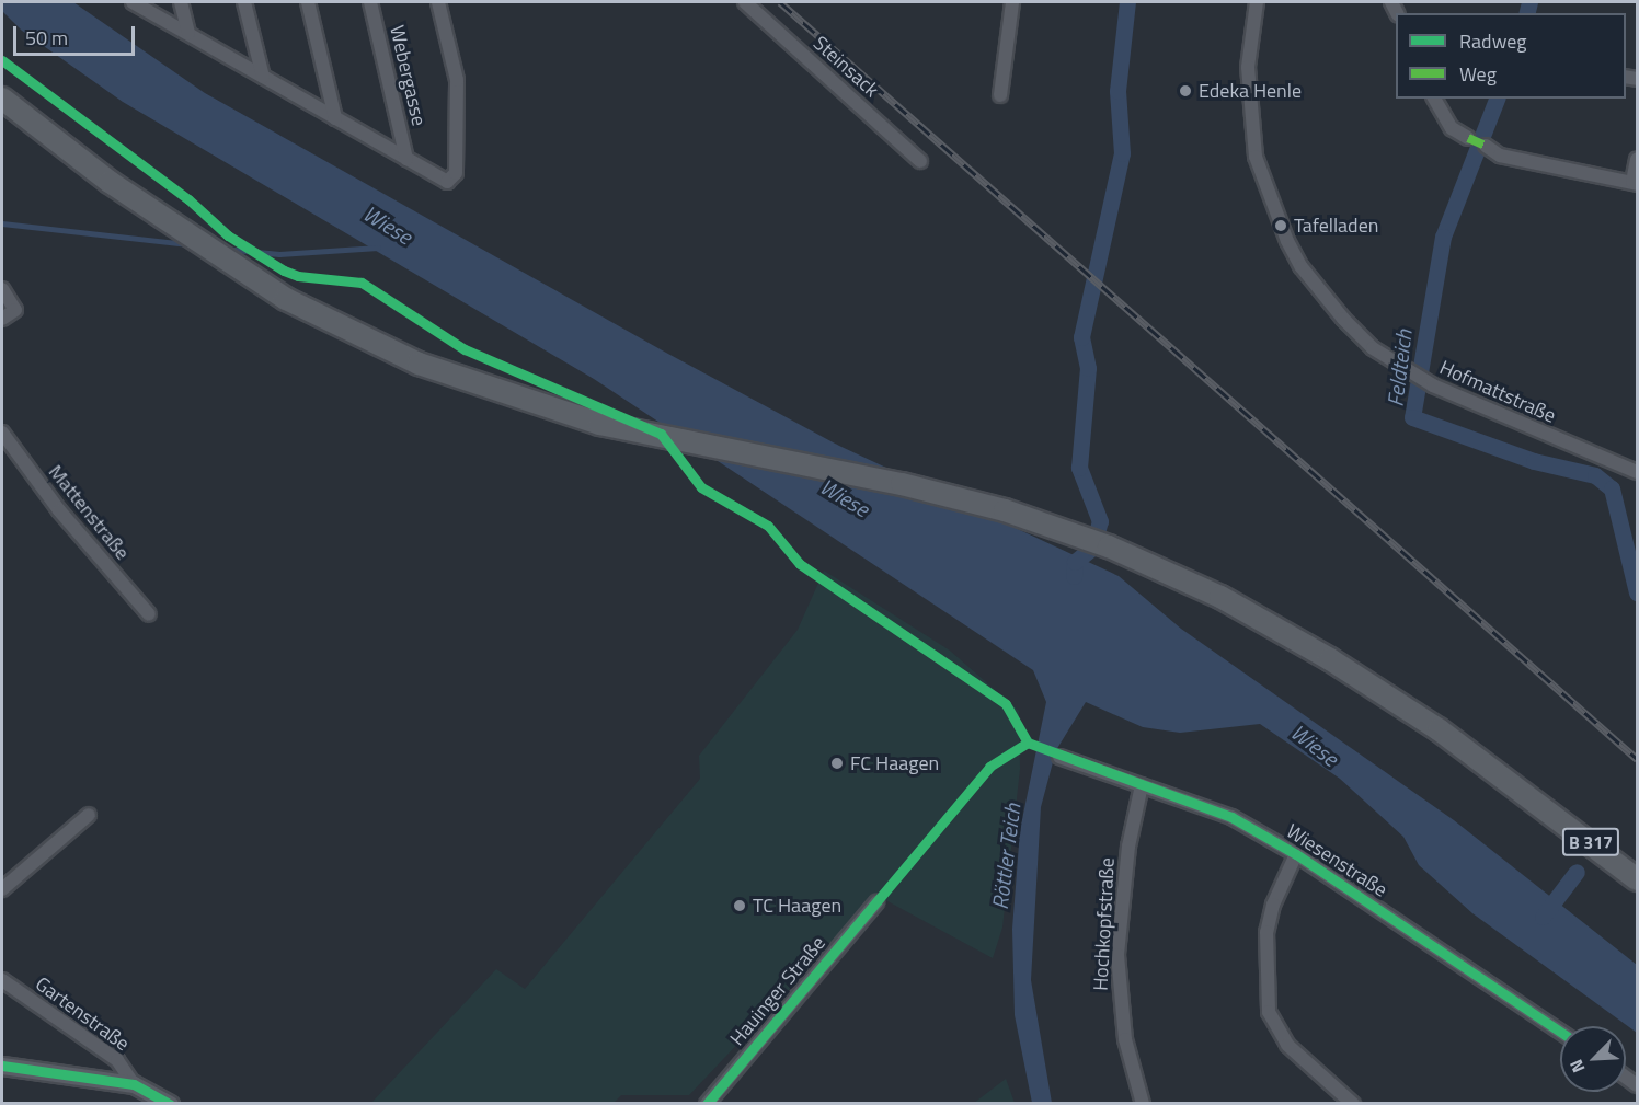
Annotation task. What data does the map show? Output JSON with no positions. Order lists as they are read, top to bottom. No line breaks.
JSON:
{"streets":{"main road":["B 317"],"street":["Steinsack","Webergasse","Hofmattstraße","Mattenstraße","Wiesenstraße","Hochkopfstraße","Hauinger Straße","Gartenstraße"]},"crossings":[["Wiesenstraße","Hochkopfstraße"]],"water":["Wiese","Feldteich","Röttler Teich"],"places":["Edeka Henle","Tafelladen","FC Haagen","TC Haagen"],"legend":["Radweg","Weg"],"scale_bar":"50 m","north":"bottom left"}
